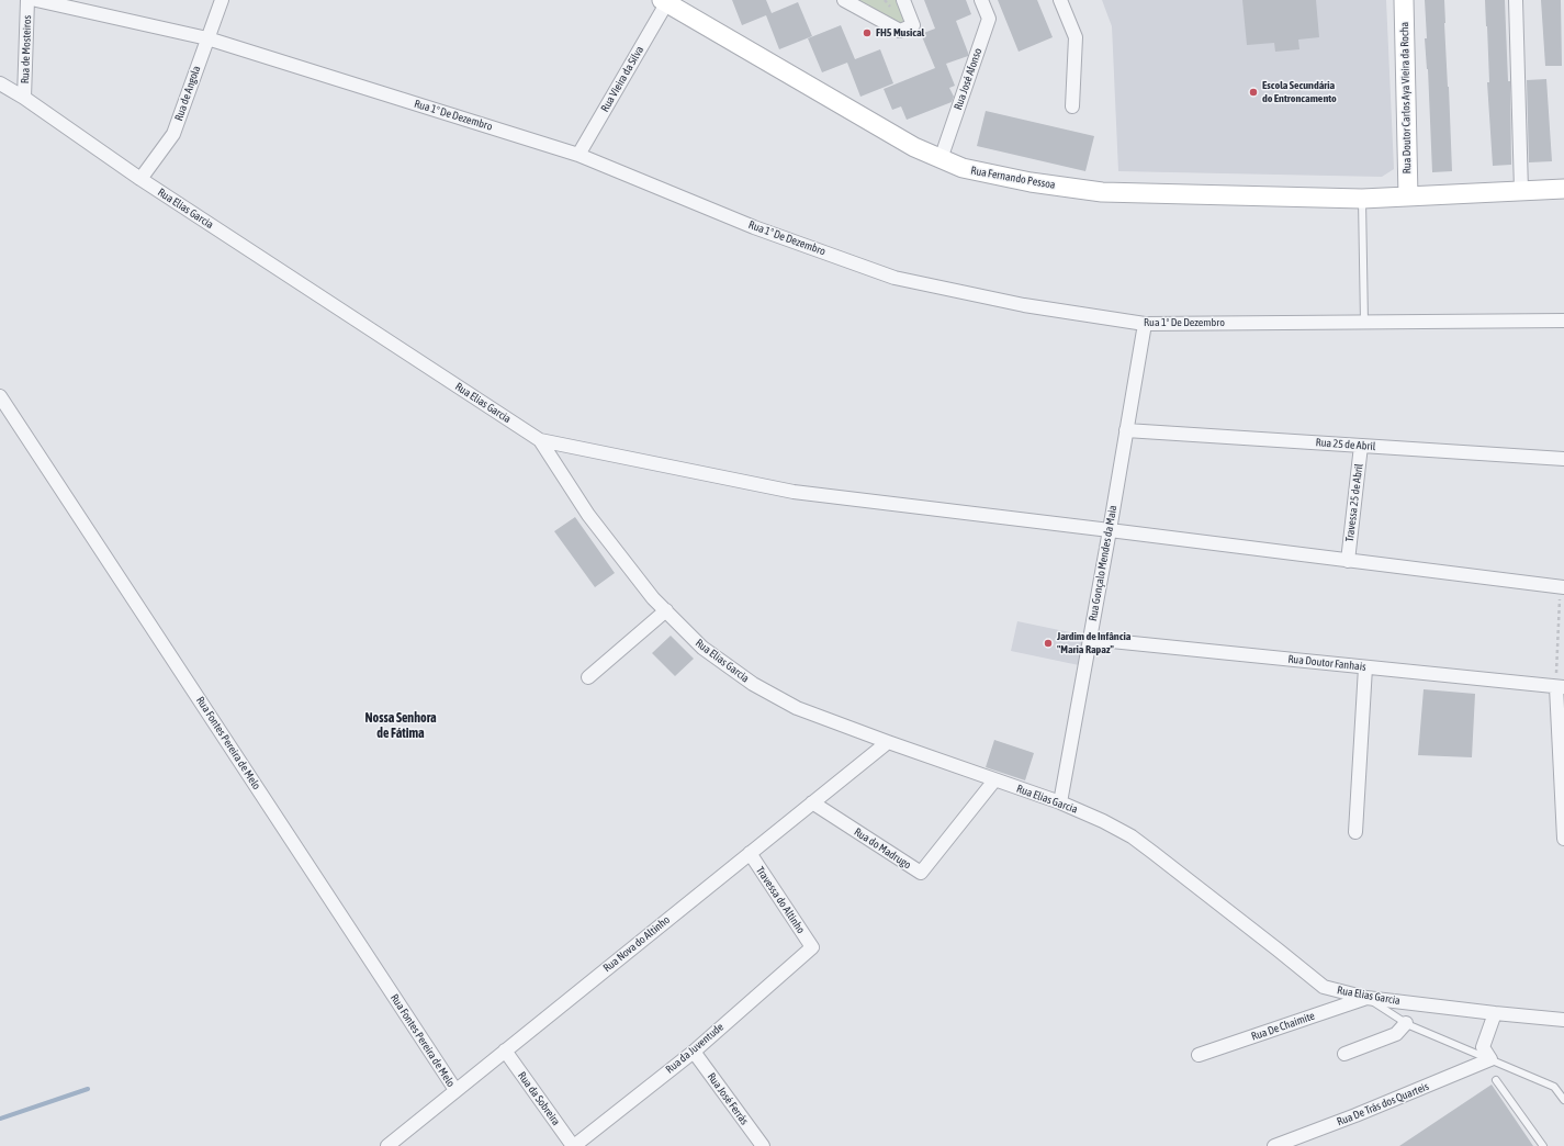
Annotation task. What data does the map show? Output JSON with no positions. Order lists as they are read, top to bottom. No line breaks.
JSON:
{"streets":{"street":["Rua de Mosteiros","Rua Vieira da Silva","Rua José Afonso","Rua de Angola","Rua Doutor Carlos Aya Vieira da Rocha","Rua 1º De Dezembro","Rua Fernando Pessoa","Rua Elias Garcia","Rua 25 de Abril","Travessa 25 de Abril","Rua Gonçalo Mendes da Maia","Rua Doutor Fanhais","Rua Fontes Pereira de Melo","Rua do Madrugo","Travessa do Altinho","Rua Nova do Altinho","Rua De Chaimite","Rua da Juventude","Rua da Sobreira","Rua José Ferrás","Rua De Trás dos Quarteis"]},"crossings":[["Rua de Mosteiros","Rua Elias Garcia"],["Rua Vieira da Silva","Rua 1º De Dezembro"],["Rua Vieira da Silva","Rua Fernando Pessoa"],["Rua José Afonso","Rua Fernando Pessoa"],["Rua de Angola","Rua 1º De Dezembro"],["Rua de Angola","Rua Elias Garcia"],["Rua Doutor Carlos Aya Vieira da Rocha","Rua Fernando Pessoa"],["Rua 1º De Dezembro","Rua Gonçalo Mendes da Maia"],["Rua Elias Garcia","Rua Gonçalo Mendes da Maia"],["Rua Elias Garcia","Rua do Madrugo"],["Rua Elias Garcia","Rua Nova do Altinho"],["Rua Elias Garcia","Rua De Chaimite"],["Rua 25 de Abril","Travessa 25 de Abril"],["Rua 25 de Abril","Rua Gonçalo Mendes da Maia"],["Rua Gonçalo Mendes da Maia","Rua Doutor Fanhais"],["Rua Fontes Pereira de Melo","Rua Nova do Altinho"],["Rua do Madrugo","Rua Nova do Altinho"],["Travessa do Altinho","Rua Nova do Altinho"],["Travessa do Altinho","Rua da Juventude"],["Rua Nova do Altinho","Rua da Sobreira"],["Rua da Juventude","Rua da Sobreira"],["Rua da Juventude","Rua José Ferrás"]],"districts":["Nossa Senhora de Fátima"],"places":["FH5 Musical","Escola Secundária do Entroncamento","Jardim de Infância \"Maria Rapaz\""]}
